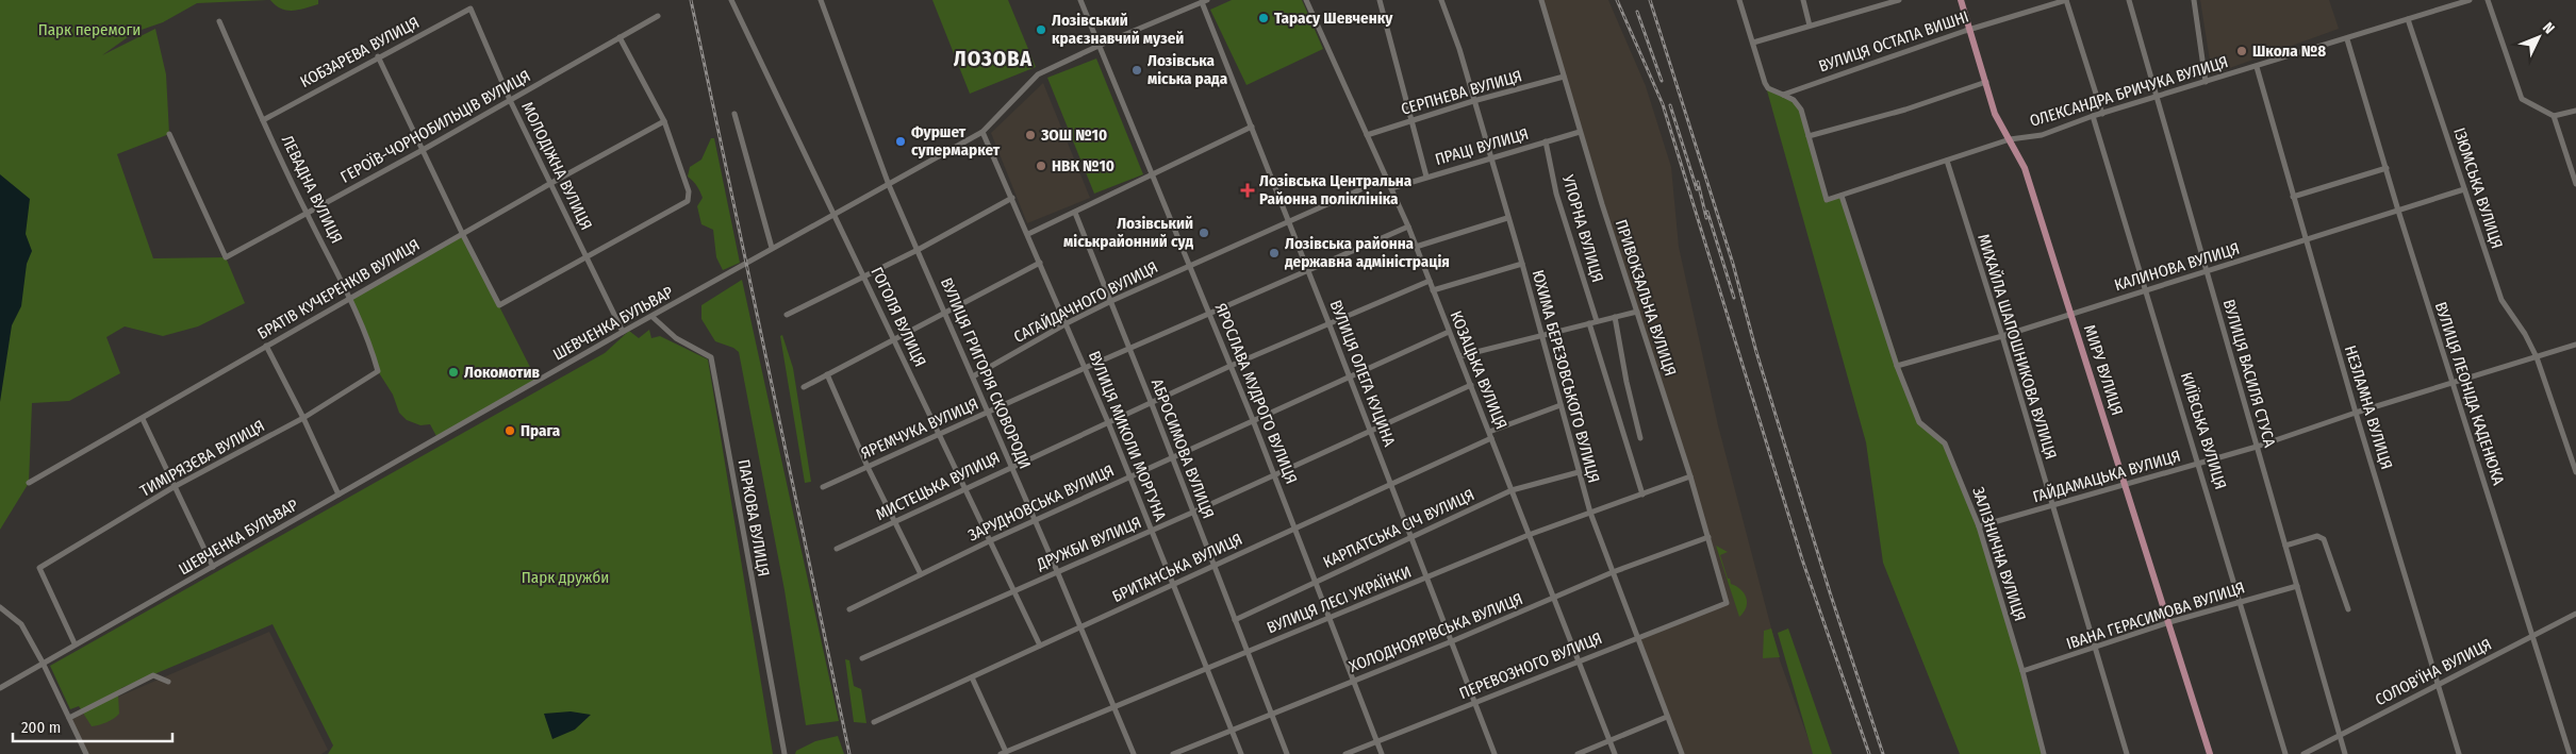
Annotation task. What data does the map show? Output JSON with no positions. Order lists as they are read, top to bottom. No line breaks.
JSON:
{"streets":{"main road":["МИРУ ВУЛИЦЯ"],"street":["ВУЛИЦЯ ОСТАПА ВИШНІ","КОБЗАРЕВА ВУЛИЦЯ","ОЛЕКСАНДРА БРИЧУКА ВУЛИЦЯ","СЕРПНЕВА ВУЛИЦЯ","ГЕРОЇВ-ЧОРНОБИЛЬЦІВ ВУЛИЦЯ","ПРАЦІ ВУЛИЦЯ","МОЛОДІЖНА ВУЛИЦЯ","ІЗЮМСЬКА ВУЛИЦЯ","ЛЕВАДНА ВУЛИЦЯ","УПОРНА ВУЛИЦЯ","КАЛИНОВА ВУЛИЦЯ","БРАТІВ КУЧЕРЕНКІВ ВУЛИЦЯ","ПРИВОКЗАЛЬНА ВУЛИЦЯ","САГАЙДАЧНОГО ВУЛИЦЯ","ГОГОЛЯ ВУЛИЦЯ","ШЕВЧЕНКА БУЛЬВАР","МИХАЙЛА ШАПОШНИКОВА ВУЛИЦЯ","КОЗАЦЬКА ВУЛИЦЯ","ВУЛИЦЯ ГРИГОРІЯ СКОВОРОДИ","ВУЛИЦЯ ОЛЕГА КУЦИНА","ВУЛИЦЯ ВАСИЛЯ СТУСА","ЮХИМА БЕРЕЗОВСЬКОГО ВУЛИЦЯ","ЯРОСЛАВА МУДРОГО ВУЛИЦЯ","ВУЛИЦЯ ЛЕОНІДА КАДЕНЮКА","НЕЗЛАМНА ВУЛИЦЯ","ЯРЕМЧУКА ВУЛИЦЯ","КИЇВСЬКА ВУЛИЦЯ","ВУЛИЦЯ МИКОЛИ МОРГУНА","АБРОСИМОВА ВУЛИЦЯ","ТИМІРЯЗЄВА ВУЛИЦЯ","ГАЙДАМАЦЬКА ВУЛИЦЯ","МИСТЕЦЬКА ВУЛИЦЯ","ЗАРУДНОВСЬКА ВУЛИЦЯ","ПАРКОВА ВУЛИЦЯ","КАРПАТСЬКА СІЧ ВУЛИЦЯ","ДРУЖБИ ВУЛИЦЯ","ЗАЛІЗНИЧНА ВУЛИЦЯ","БРИТАНСЬКА ВУЛИЦЯ","ВУЛИЦЯ ЛЕСІ УКРАЇНКИ","ІВАНА ГЕРАСИМОВА ВУЛИЦЯ","ХОЛОДНОЯРІВСЬКА ВУЛИЦЯ","ПЕРЕВОЗНОГО ВУЛИЦЯ","СОЛОВ'ЇНА ВУЛИЦЯ"]},"crossings":[["ВУЛИЦЯ ОСТАПА ВИШНІ","МИРУ ВУЛИЦЯ"],["КОБЗАРЕВА ВУЛИЦЯ","МОЛОДІЖНА ВУЛИЦЯ"],["КОБЗАРЕВА ВУЛИЦЯ","ЛЕВАДНА ВУЛИЦЯ"],["ОЛЕКСАНДРА БРИЧУКА ВУЛИЦЯ","ІЗЮМСЬКА ВУЛИЦЯ"],["ОЛЕКСАНДРА БРИЧУКА ВУЛИЦЯ","МИХАЙЛА ШАПОШНИКОВА ВУЛИЦЯ"],["ОЛЕКСАНДРА БРИЧУКА ВУЛИЦЯ","МИРУ ВУЛИЦЯ"],["ОЛЕКСАНДРА БРИЧУКА ВУЛИЦЯ","ВУЛИЦЯ ВАСИЛЯ СТУСА"],["ОЛЕКСАНДРА БРИЧУКА ВУЛИЦЯ","ВУЛИЦЯ ЛЕОНІДА КАДЕНЮКА"],["ОЛЕКСАНДРА БРИЧУКА ВУЛИЦЯ","НЕЗЛАМНА ВУЛИЦЯ"],["ОЛЕКСАНДРА БРИЧУКА ВУЛИЦЯ","КИЇВСЬКА ВУЛИЦЯ"],["ОЛЕКСАНДРА БРИЧУКА ВУЛИЦЯ","ЗАЛІЗНИЧНА ВУЛИЦЯ"],["СЕРПНЕВА ВУЛИЦЯ","ПРИВОКЗАЛЬНА ВУЛИЦЯ"],["СЕРПНЕВА ВУЛИЦЯ","КОЗАЦЬКА ВУЛИЦЯ"],["СЕРПНЕВА ВУЛИЦЯ","ЮХИМА БЕРЕЗОВСЬКОГО ВУЛИЦЯ"],["ГЕРОЇВ-ЧОРНОБИЛЬЦІВ ВУЛИЦЯ","МОЛОДІЖНА ВУЛИЦЯ"],["ГЕРОЇВ-ЧОРНОБИЛЬЦІВ ВУЛИЦЯ","ЛЕВАДНА ВУЛИЦЯ"],["ПРАЦІ ВУЛИЦЯ","УПОРНА ВУЛИЦЯ"],["ПРАЦІ ВУЛИЦЯ","ПРИВОКЗАЛЬНА ВУЛИЦЯ"],["ПРАЦІ ВУЛИЦЯ","КОЗАЦЬКА ВУЛИЦЯ"],["ПРАЦІ ВУЛИЦЯ","ЮХИМА БЕРЕЗОВСЬКОГО ВУЛИЦЯ"],["МОЛОДІЖНА ВУЛИЦЯ","БРАТІВ КУЧЕРЕНКІВ ВУЛИЦЯ"],["МОЛОДІЖНА ВУЛИЦЯ","ШЕВЧЕНКА БУЛЬВАР"],["ІЗЮМСЬКА ВУЛИЦЯ","КАЛИНОВА ВУЛИЦЯ"],["ІЗЮМСЬКА ВУЛИЦЯ","ГАЙДАМАЦЬКА ВУЛИЦЯ"],["ЛЕВАДНА ВУЛИЦЯ","БРАТІВ КУЧЕРЕНКІВ ВУЛИЦЯ"],["ЛЕВАДНА ВУЛИЦЯ","ТИМІРЯЗЄВА ВУЛИЦЯ"],["КАЛИНОВА ВУЛИЦЯ","МИХАЙЛА ШАПОШНИКОВА ВУЛИЦЯ"],["КАЛИНОВА ВУЛИЦЯ","МИРУ ВУЛИЦЯ"],["КАЛИНОВА ВУЛИЦЯ","ВУЛИЦЯ ВАСИЛЯ СТУСА"],["КАЛИНОВА ВУЛИЦЯ","ВУЛИЦЯ ЛЕОНІДА КАДЕНЮКА"],["КАЛИНОВА ВУЛИЦЯ","НЕЗЛАМНА ВУЛИЦЯ"],["КАЛИНОВА ВУЛИЦЯ","КИЇВСЬКА ВУЛИЦЯ"],["КАЛИНОВА ВУЛИЦЯ","ЗАЛІЗНИЧНА ВУЛИЦЯ"],["ПРИВОКЗАЛЬНА ВУЛИЦЯ","ВУЛИЦЯ ЛЕСІ УКРАЇНКИ"],["ПРИВОКЗАЛЬНА ВУЛИЦЯ","ХОЛОДНОЯРІВСЬКА ВУЛИЦЯ"],["ПРИВОКЗАЛЬНА ВУЛИЦЯ","ПЕРЕВОЗНОГО ВУЛИЦЯ"],["САГАЙДАЧНОГО ВУЛИЦЯ","КОЗАЦЬКА ВУЛИЦЯ"],["САГАЙДАЧНОГО ВУЛИЦЯ","ВУЛИЦЯ ГРИГОРІЯ СКОВОРОДИ"],["САГАЙДАЧНОГО ВУЛИЦЯ","ВУЛИЦЯ ОЛЕГА КУЦИНА"],["САГАЙДАЧНОГО ВУЛИЦЯ","ЯРОСЛАВА МУДРОГО ВУЛИЦЯ"],["САГАЙДАЧНОГО ВУЛИЦЯ","ВУЛИЦЯ МИКОЛИ МОРГУНА"],["САГАЙДАЧНОГО ВУЛИЦЯ","АБРОСИМОВА ВУЛИЦЯ"],["ГОГОЛЯ ВУЛИЦЯ","ШЕВЧЕНКА БУЛЬВАР"],["ГОГОЛЯ ВУЛИЦЯ","ЯРЕМЧУКА ВУЛИЦЯ"],["ГОГОЛЯ ВУЛИЦЯ","МИСТЕЦЬКА ВУЛИЦЯ"],["ГОГОЛЯ ВУЛИЦЯ","ЗАРУДНОВСЬКА ВУЛИЦЯ"],["ГОГОЛЯ ВУЛИЦЯ","ДРУЖБИ ВУЛИЦЯ"],["ГОГОЛЯ ВУЛИЦЯ","БРИТАНСЬКА ВУЛИЦЯ"],["ШЕВЧЕНКА БУЛЬВАР","ВУЛИЦЯ ГРИГОРІЯ СКОВОРОДИ"],["ШЕВЧЕНКА БУЛЬВАР","ВУЛИЦЯ ОЛЕГА КУЦИНА"],["ШЕВЧЕНКА БУЛЬВАР","ЯРОСЛАВА МУДРОГО ВУЛИЦЯ"],["ШЕВЧЕНКА БУЛЬВАР","ВУЛИЦЯ МИКОЛИ МОРГУНА"],["ШЕВЧЕНКА БУЛЬВАР","ТИМІРЯЗЄВА ВУЛИЦЯ"],["ШЕВЧЕНКА БУЛЬВАР","ПАРКОВА ВУЛИЦЯ"],["МИХАЙЛА ШАПОШНИКОВА ВУЛИЦЯ","ГАЙДАМАЦЬКА ВУЛИЦЯ"],["МИХАЙЛА ШАПОШНИКОВА ВУЛИЦЯ","ІВАНА ГЕРАСИМОВА ВУЛИЦЯ"],["КОЗАЦЬКА ВУЛИЦЯ","ЯРЕМЧУКА ВУЛИЦЯ"],["КОЗАЦЬКА ВУЛИЦЯ","МИСТЕЦЬКА ВУЛИЦЯ"],["КОЗАЦЬКА ВУЛИЦЯ","ЗАРУДНОВСЬКА ВУЛИЦЯ"],["КОЗАЦЬКА ВУЛИЦЯ","КАРПАТСЬКА СІЧ ВУЛИЦЯ"],["КОЗАЦЬКА ВУЛИЦЯ","ДРУЖБИ ВУЛИЦЯ"],["КОЗАЦЬКА ВУЛИЦЯ","БРИТАНСЬКА ВУЛИЦЯ"],["КОЗАЦЬКА ВУЛИЦЯ","ВУЛИЦЯ ЛЕСІ УКРАЇНКИ"],["КОЗАЦЬКА ВУЛИЦЯ","ХОЛОДНОЯРІВСЬКА ВУЛИЦЯ"],["КОЗАЦЬКА ВУЛИЦЯ","ПЕРЕВОЗНОГО ВУЛИЦЯ"],["МИРУ ВУЛИЦЯ","ГАЙДАМАЦЬКА ВУЛИЦЯ"],["МИРУ ВУЛИЦЯ","ІВАНА ГЕРАСИМОВА ВУЛИЦЯ"],["ВУЛИЦЯ ГРИГОРІЯ СКОВОРОДИ","ЯРЕМЧУКА ВУЛИЦЯ"],["ВУЛИЦЯ ГРИГОРІЯ СКОВОРОДИ","МИСТЕЦЬКА ВУЛИЦЯ"],["ВУЛИЦЯ ГРИГОРІЯ СКОВОРОДИ","ЗАРУДНОВСЬКА ВУЛИЦЯ"],["ВУЛИЦЯ ГРИГОРІЯ СКОВОРОДИ","ДРУЖБИ ВУЛИЦЯ"],["ВУЛИЦЯ ГРИГОРІЯ СКОВОРОДИ","БРИТАНСЬКА ВУЛИЦЯ"],["ВУЛИЦЯ ГРИГОРІЯ СКОВОРОДИ","ВУЛИЦЯ ЛЕСІ УКРАЇНКИ"],["ВУЛИЦЯ ОЛЕГА КУЦИНА","ЯРЕМЧУКА ВУЛИЦЯ"],["ВУЛИЦЯ ОЛЕГА КУЦИНА","МИСТЕЦЬКА ВУЛИЦЯ"],["ВУЛИЦЯ ОЛЕГА КУЦИНА","ЗАРУДНОВСЬКА ВУЛИЦЯ"],["ВУЛИЦЯ ОЛЕГА КУЦИНА","КАРПАТСЬКА СІЧ ВУЛИЦЯ"],["ВУЛИЦЯ ОЛЕГА КУЦИНА","ДРУЖБИ ВУЛИЦЯ"],["ВУЛИЦЯ ОЛЕГА КУЦИНА","БРИТАНСЬКА ВУЛИЦЯ"],["ВУЛИЦЯ ОЛЕГА КУЦИНА","ВУЛИЦЯ ЛЕСІ УКРАЇНКИ"],["ВУЛИЦЯ ОЛЕГА КУЦИНА","ХОЛОДНОЯРІВСЬКА ВУЛИЦЯ"],["ВУЛИЦЯ ОЛЕГА КУЦИНА","ПЕРЕВОЗНОГО ВУЛИЦЯ"],["ВУЛИЦЯ ВАСИЛЯ СТУСА","ГАЙДАМАЦЬКА ВУЛИЦЯ"],["ВУЛИЦЯ ВАСИЛЯ СТУСА","ІВАНА ГЕРАСИМОВА ВУЛИЦЯ"],["ВУЛИЦЯ ВАСИЛЯ СТУСА","СОЛОВ'ЇНА ВУЛИЦЯ"],["ЮХИМА БЕРЕЗОВСЬКОГО ВУЛИЦЯ","КАРПАТСЬКА СІЧ ВУЛИЦЯ"],["ЮХИМА БЕРЕЗОВСЬКОГО ВУЛИЦЯ","ВУЛИЦЯ ЛЕСІ УКРАЇНКИ"],["ЮХИМА БЕРЕЗОВСЬКОГО ВУЛИЦЯ","ХОЛОДНОЯРІВСЬКА ВУЛИЦЯ"],["ЮХИМА БЕРЕЗОВСЬКОГО ВУЛИЦЯ","ПЕРЕВОЗНОГО ВУЛИЦЯ"],["ЯРОСЛАВА МУДРОГО ВУЛИЦЯ","ЯРЕМЧУКА ВУЛИЦЯ"],["ЯРОСЛАВА МУДРОГО ВУЛИЦЯ","МИСТЕЦЬКА ВУЛИЦЯ"],["ЯРОСЛАВА МУДРОГО ВУЛИЦЯ","ЗАРУДНОВСЬКА ВУЛИЦЯ"],["ЯРОСЛАВА МУДРОГО ВУЛИЦЯ","КАРПАТСЬКА СІЧ ВУЛИЦЯ"],["ЯРОСЛАВА МУДРОГО ВУЛИЦЯ","ДРУЖБИ ВУЛИЦЯ"],["ЯРОСЛАВА МУДРОГО ВУЛИЦЯ","БРИТАНСЬКА ВУЛИЦЯ"],["ЯРОСЛАВА МУДРОГО ВУЛИЦЯ","ВУЛИЦЯ ЛЕСІ УКРАЇНКИ"],["ЯРОСЛАВА МУДРОГО ВУЛИЦЯ","ХОЛОДНОЯРІВСЬКА ВУЛИЦЯ"],["ЯРОСЛАВА МУДРОГО ВУЛИЦЯ","ПЕРЕВОЗНОГО ВУЛИЦЯ"],["ВУЛИЦЯ ЛЕОНІДА КАДЕНЮКА","ГАЙДАМАЦЬКА ВУЛИЦЯ"],["ВУЛИЦЯ ЛЕОНІДА КАДЕНЮКА","СОЛОВ'ЇНА ВУЛИЦЯ"],["НЕЗЛАМНА ВУЛИЦЯ","ГАЙДАМАЦЬКА ВУЛИЦЯ"],["НЕЗЛАМНА ВУЛИЦЯ","СОЛОВ'ЇНА ВУЛИЦЯ"],["ЯРЕМЧУКА ВУЛИЦЯ","ВУЛИЦЯ МИКОЛИ МОРГУНА"],["ЯРЕМЧУКА ВУЛИЦЯ","АБРОСИМОВА ВУЛИЦЯ"],["КИЇВСЬКА ВУЛИЦЯ","ГАЙДАМАЦЬКА ВУЛИЦЯ"],["КИЇВСЬКА ВУЛИЦЯ","ІВАНА ГЕРАСИМОВА ВУЛИЦЯ"],["ВУЛИЦЯ МИКОЛИ МОРГУНА","МИСТЕЦЬКА ВУЛИЦЯ"],["ВУЛИЦЯ МИКОЛИ МОРГУНА","ЗАРУДНОВСЬКА ВУЛИЦЯ"],["ВУЛИЦЯ МИКОЛИ МОРГУНА","ДРУЖБИ ВУЛИЦЯ"],["ВУЛИЦЯ МИКОЛИ МОРГУНА","БРИТАНСЬКА ВУЛИЦЯ"],["ВУЛИЦЯ МИКОЛИ МОРГУНА","ВУЛИЦЯ ЛЕСІ УКРАЇНКИ"],["ВУЛИЦЯ МИКОЛИ МОРГУНА","ХОЛОДНОЯРІВСЬКА ВУЛИЦЯ"],["АБРОСИМОВА ВУЛИЦЯ","МИСТЕЦЬКА ВУЛИЦЯ"],["АБРОСИМОВА ВУЛИЦЯ","ЗАРУДНОВСЬКА ВУЛИЦЯ"],["АБРОСИМОВА ВУЛИЦЯ","КАРПАТСЬКА СІЧ ВУЛИЦЯ"],["АБРОСИМОВА ВУЛИЦЯ","ДРУЖБИ ВУЛИЦЯ"],["АБРОСИМОВА ВУЛИЦЯ","БРИТАНСЬКА ВУЛИЦЯ"],["АБРОСИМОВА ВУЛИЦЯ","ВУЛИЦЯ ЛЕСІ УКРАЇНКИ"],["АБРОСИМОВА ВУЛИЦЯ","ХОЛОДНОЯРІВСЬКА ВУЛИЦЯ"],["ГАЙДАМАЦЬКА ВУЛИЦЯ","ЗАЛІЗНИЧНА ВУЛИЦЯ"],["ЗАЛІЗНИЧНА ВУЛИЦЯ","ІВАНА ГЕРАСИМОВА ВУЛИЦЯ"]],"districts":["ЛОЗОВА"],"parks":["Парк перемоги","Парк дружби"],"places":{"other":["Тарасу Шевченку","Лозівський краєзнавчий музей","Школа №8","Лозівська міська рада","ЗОШ №10","Фуршет супермаркет","НВК №10","Лозівський міськрайонний суд","Лозівська районна державна адміністрація","Локомотив","Прага"],"health":["Лозівська Центральна Районна поліклініка"]},"scale_bar":"200 m","north":"top right"}
